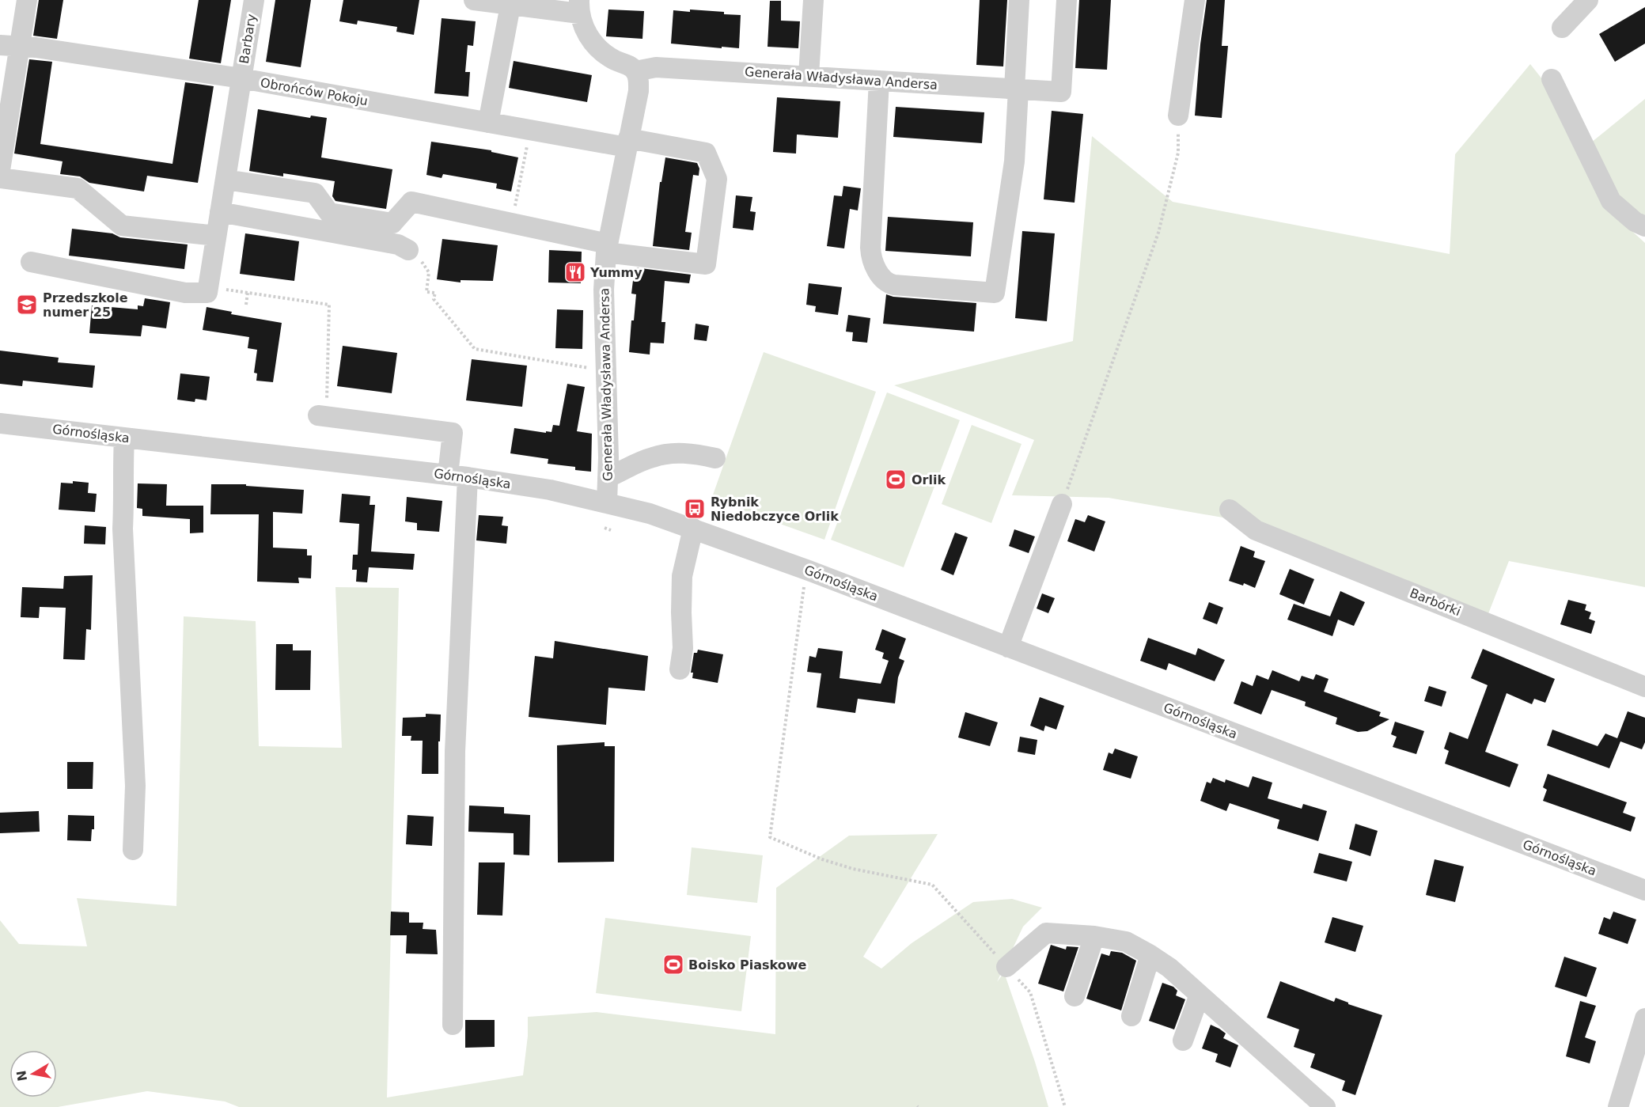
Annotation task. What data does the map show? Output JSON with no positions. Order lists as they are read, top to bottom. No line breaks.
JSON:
{"streets":{"street":["Barbary","Generała Władysława Andersa","Obrońców Pokoju","Górnośląska","Barbórki"]},"crossings":[["Barbary","Obrońców Pokoju"],["Generała Władysława Andersa","Obrońców Pokoju"],["Generała Władysława Andersa","Górnośląska"]],"places":{"restaurant":["Yummy"],"school or university":["Przedszkole numer 25"],"sports":["Orlik","Boisko Piaskowe"],"bus stop":["Rybnik Niedobczyce Orlik"]},"north":"left"}
